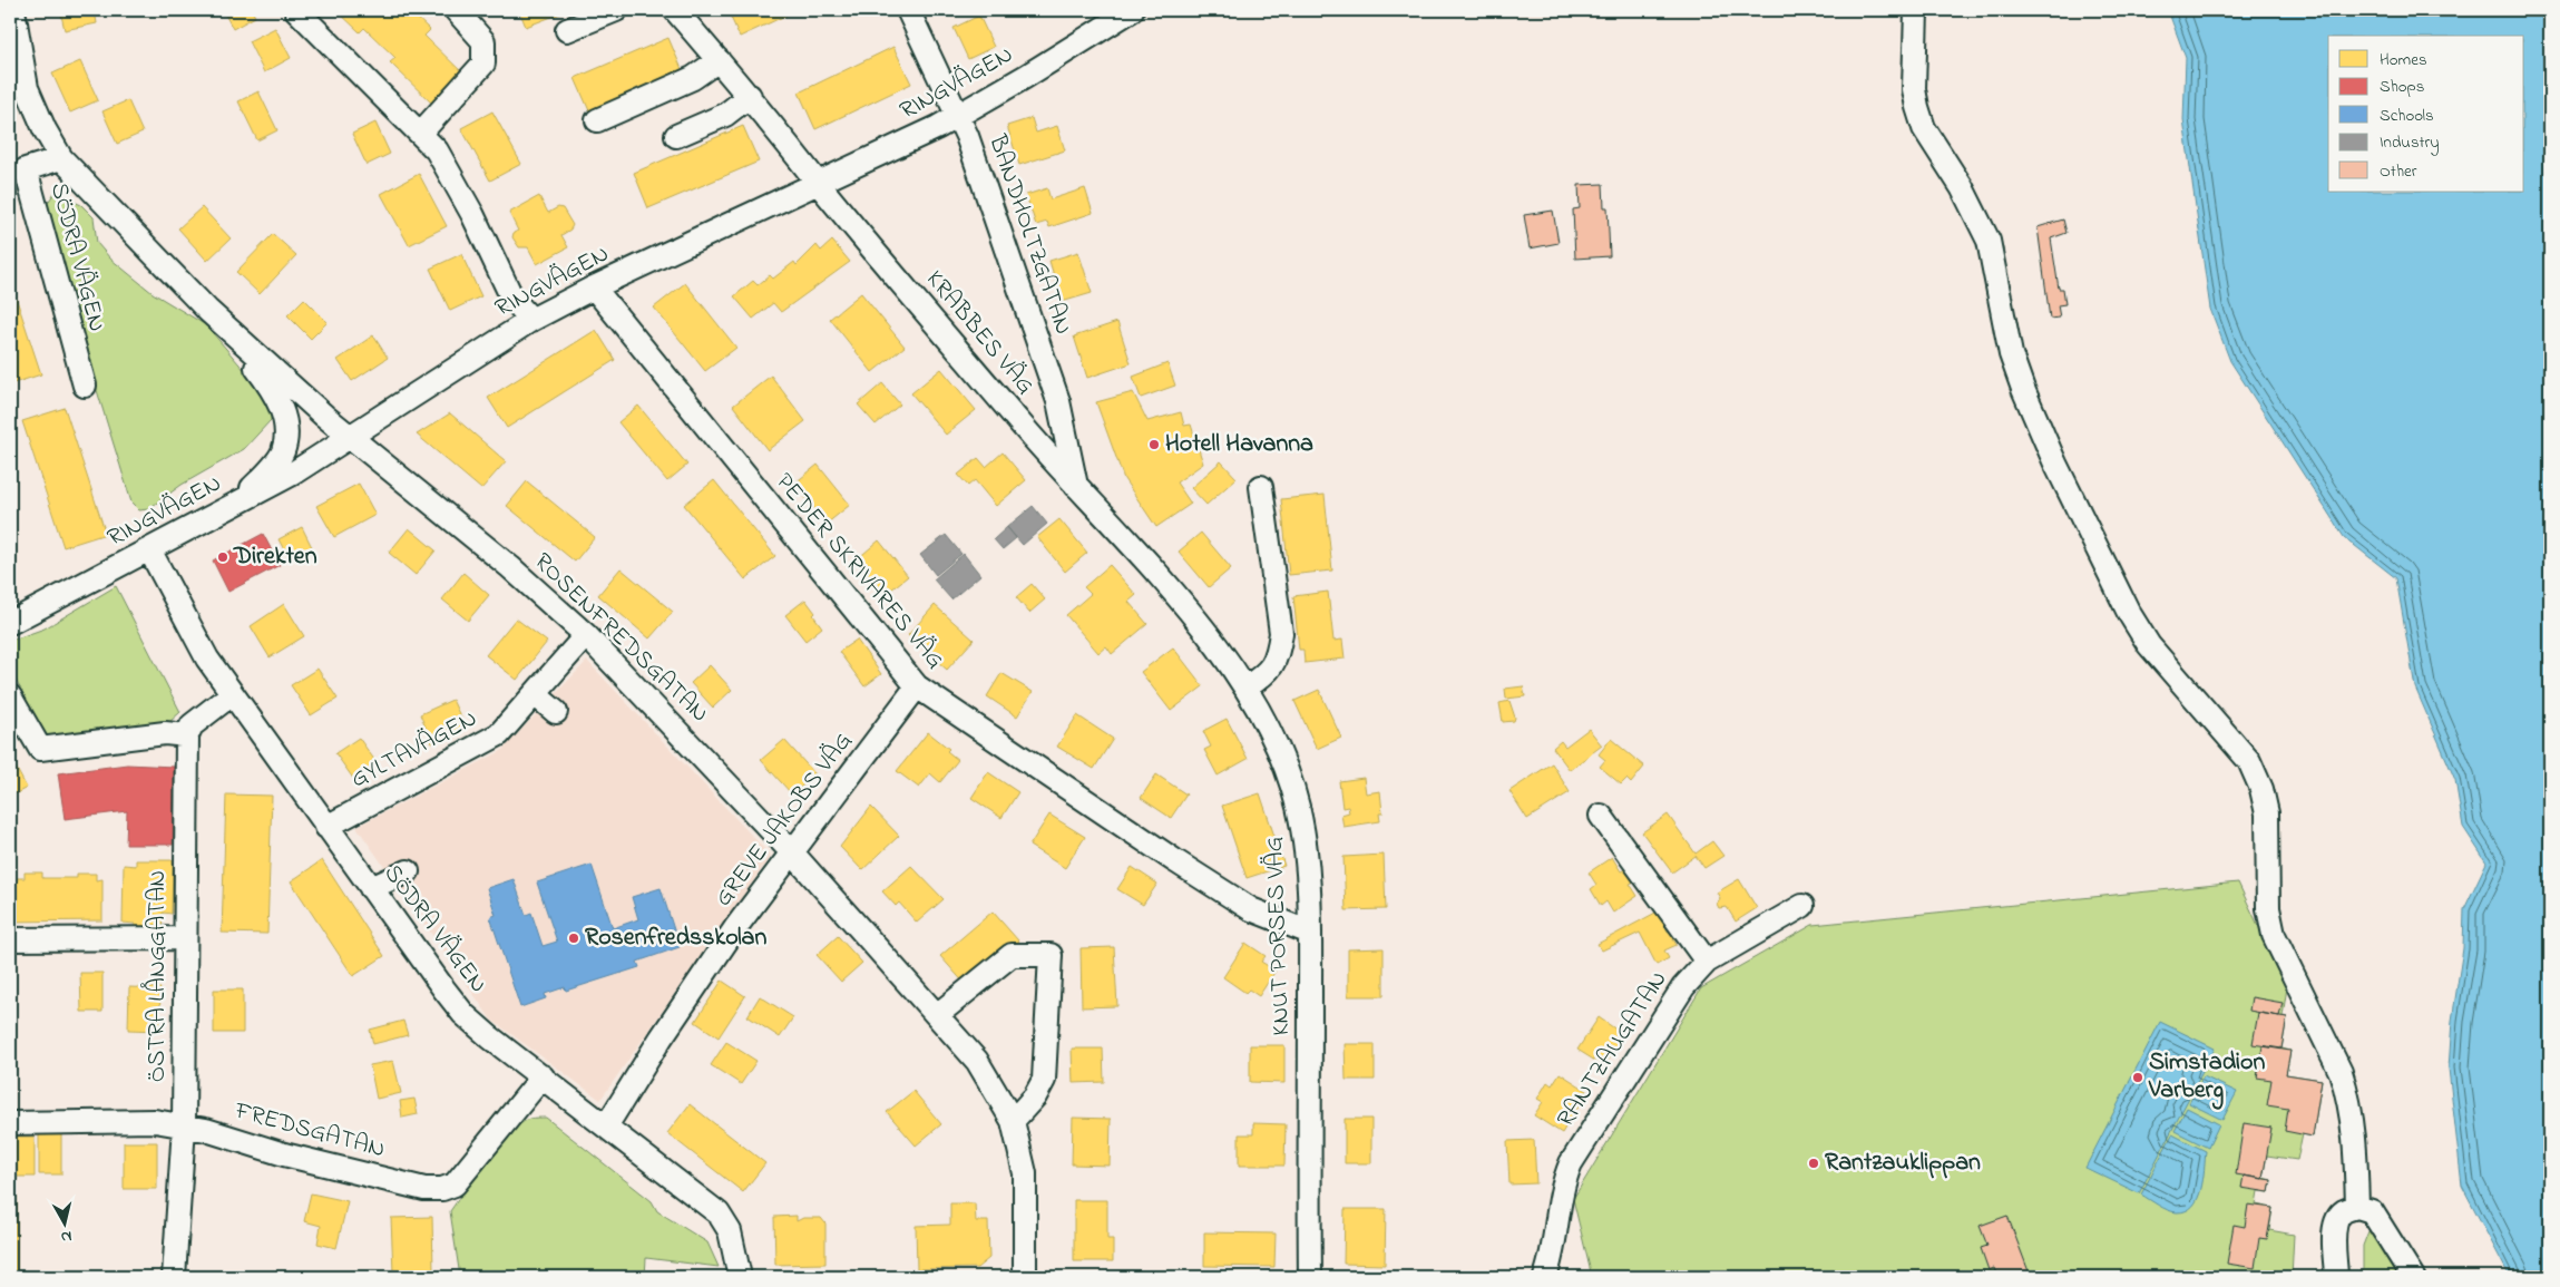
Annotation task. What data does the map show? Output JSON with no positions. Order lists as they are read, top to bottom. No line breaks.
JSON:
{"streets":{"street":["RINGVÄGEN","BANDHOLTZGATAN","SÖDRA VÄGEN","KRABBES VÄG","PEDER SKRIVARES VÄG","ROSENFREDSGATAN","GYLTAVÄGEN","GREVE JAKOBS VÄG","KNUT PORSES VÄG","ÖSTRA LÅNGGATAN","RANTZAUGATAN","FREDSGATAN"]},"crossings":[["RINGVÄGEN","BANDHOLTZGATAN"],["RINGVÄGEN","SÖDRA VÄGEN"],["RINGVÄGEN","KRABBES VÄG"],["RINGVÄGEN","PEDER SKRIVARES VÄG"],["RINGVÄGEN","ROSENFREDSGATAN"],["BANDHOLTZGATAN","KRABBES VÄG"],["SÖDRA VÄGEN","ROSENFREDSGATAN"],["SÖDRA VÄGEN","GYLTAVÄGEN"],["SÖDRA VÄGEN","GREVE JAKOBS VÄG"],["SÖDRA VÄGEN","FREDSGATAN"],["KRABBES VÄG","KNUT PORSES VÄG"],["PEDER SKRIVARES VÄG","GREVE JAKOBS VÄG"],["PEDER SKRIVARES VÄG","KNUT PORSES VÄG"],["ROSENFREDSGATAN","GYLTAVÄGEN"],["ROSENFREDSGATAN","GREVE JAKOBS VÄG"],["ÖSTRA LÅNGGATAN","FREDSGATAN"]],"places":["Hotell Havanna","Direkten","Rosenfredsskolan","Simstadion Varberg","Rantzauklippan"],"legend":["Homes","Shops","Schools","Industry","Other"],"north":"bottom"}
